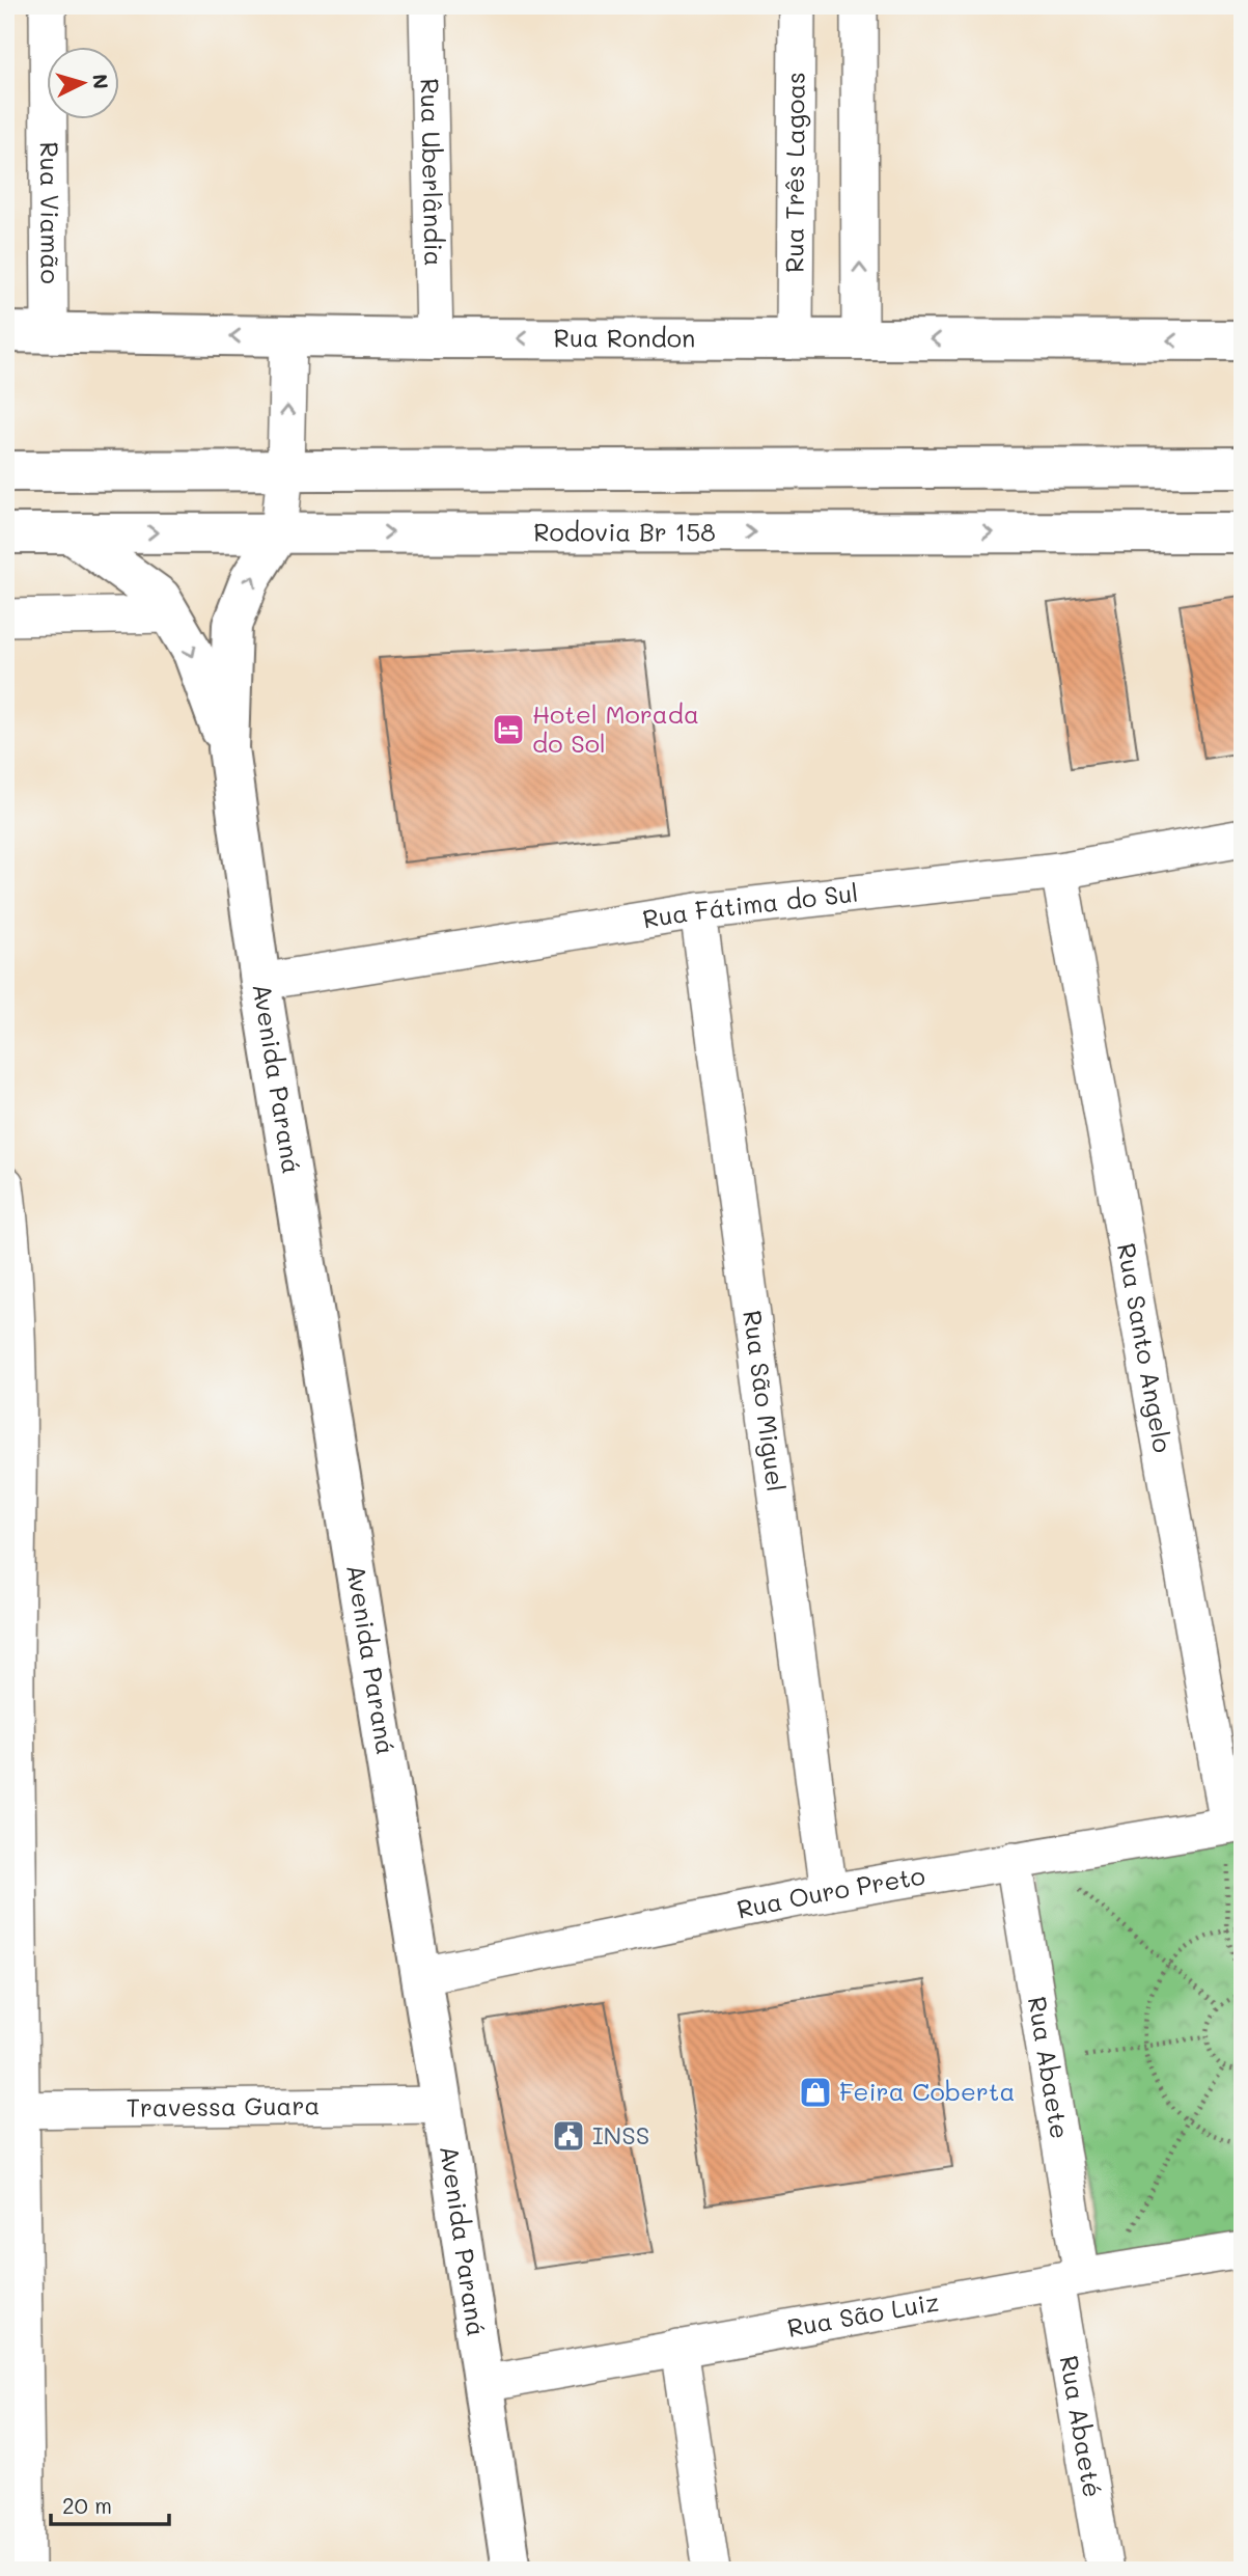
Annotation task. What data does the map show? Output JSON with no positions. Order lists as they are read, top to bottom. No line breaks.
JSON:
{"streets":{"street":["Rua Uberlândia","Rua Três Lagoas","Rua Viamão","Rua Rondon","Rodovia Br 158","Rua Fátima do Sul","Avenida Paraná","Rua Santo Angelo","Rua São Miguel","Rua Ouro Preto","Rua Abaete","Travessa Guara","Rua São Luiz","Rua Abaeté"]},"crossings":[["Rua Uberlândia","Rua Rondon"],["Rua Três Lagoas","Rua Rondon"],["Rua Viamão","Rua Rondon"],["Rodovia Br 158","Avenida Paraná"],["Rua Fátima do Sul","Avenida Paraná"],["Rua Fátima do Sul","Rua Santo Angelo"],["Rua Fátima do Sul","Rua São Miguel"],["Avenida Paraná","Rua Ouro Preto"],["Avenida Paraná","Travessa Guara"],["Avenida Paraná","Rua São Luiz"],["Rua Santo Angelo","Rua Ouro Preto"],["Rua São Miguel","Rua Ouro Preto"],["Rua Ouro Preto","Rua Abaete"],["Rua Abaete","Rua São Luiz"],["Rua Abaete","Rua Abaeté"],["Rua São Luiz","Rua Abaeté"]],"places":{"hotel":["Hotel Morada do Sol"],"shop":["Feira Coberta"],"public building":["INSS"]},"scale_bar":"20 m","north":"right"}
